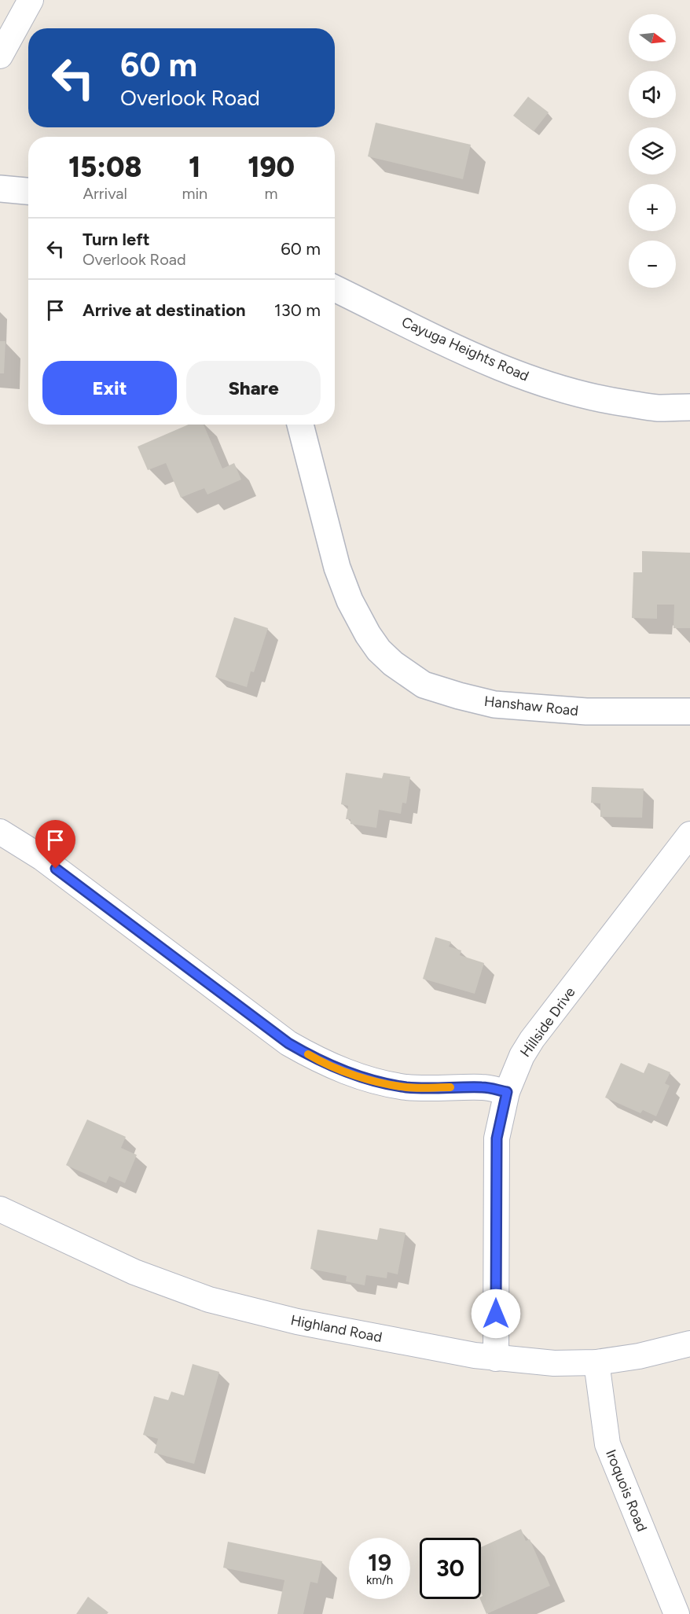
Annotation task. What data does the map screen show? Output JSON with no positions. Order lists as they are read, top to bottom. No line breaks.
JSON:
{"streets":{"street":["Cayuga Heights Road","Hanshaw Road","Hillside Drive","Highland Road","Iroquois Road"]},"crossings":[["Hillside Drive","Highland Road"],["Highland Road","Iroquois Road"]],"north":"right","page":{"map_buttons":["+","−"],"turn":["60 m","Overlook Road"],"eta":["15:08","Arrival","1","min","190","m"],"list":[{"name":"Turn left","note":"Overlook Road","value":"60 m"},{"name":"Arrive at destination","value":"130 m"}],"buttons":["Exit","Share"],"speed":"19 km/h","limit":"30"}}
